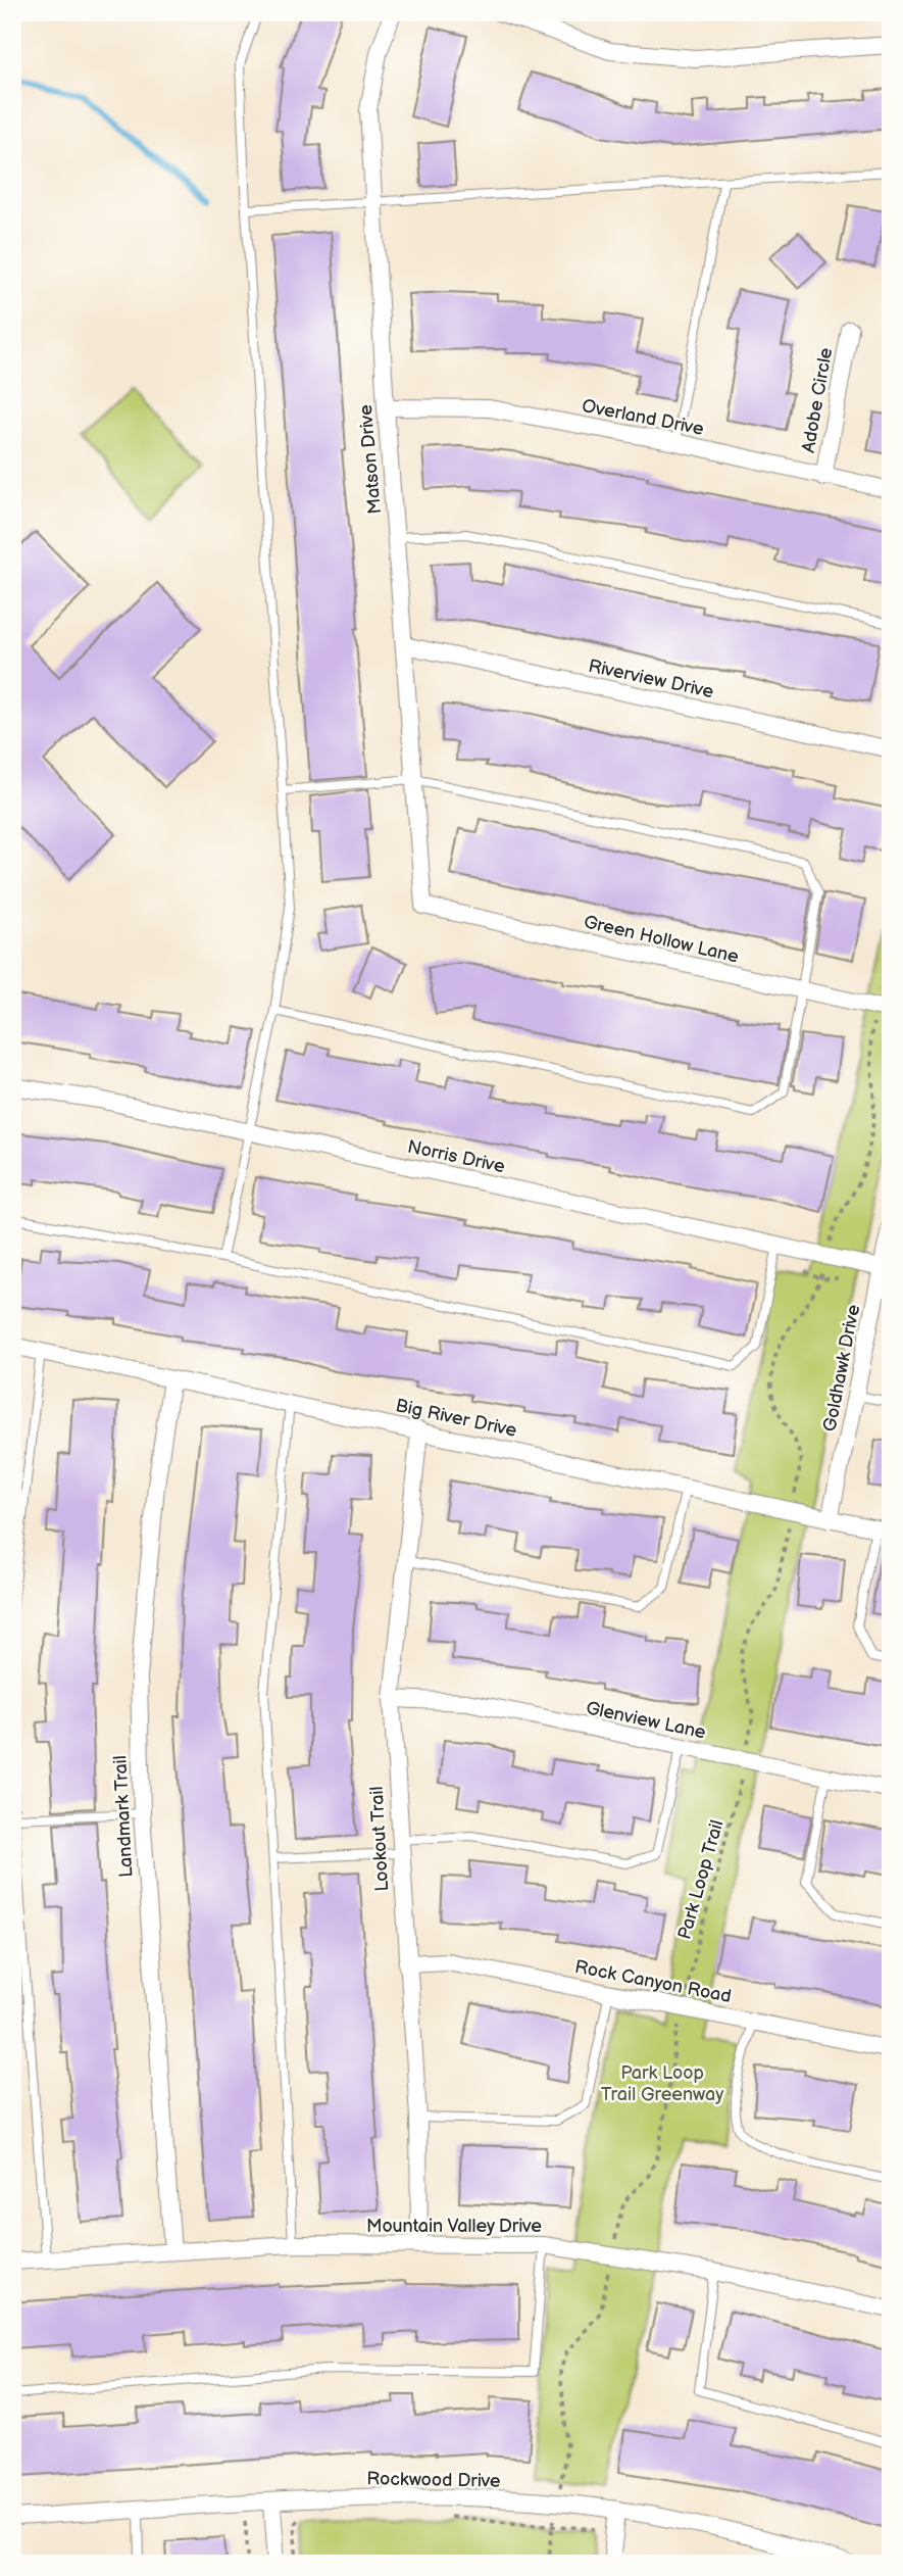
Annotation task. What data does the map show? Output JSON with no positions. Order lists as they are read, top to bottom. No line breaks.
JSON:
{"streets":{"street":["Adobe Circle","Overland Drive","Matson Drive","Riverview Drive","Green Hollow Lane","Norris Drive","Goldhawk Drive","Big River Drive","Glenview Lane","Landmark Trail","Lookout Trail","Rock Canyon Road","Mountain Valley Drive","Rockwood Drive"],"path":["Park Loop Trail"]},"crossings":[["Adobe Circle","Overland Drive"],["Overland Drive","Matson Drive"],["Matson Drive","Riverview Drive"],["Matson Drive","Green Hollow Lane"],["Norris Drive","Goldhawk Drive"],["Goldhawk Drive","Big River Drive"],["Big River Drive","Landmark Trail"],["Big River Drive","Lookout Trail"],["Glenview Lane","Lookout Trail"],["Landmark Trail","Mountain Valley Drive"],["Lookout Trail","Rock Canyon Road"],["Lookout Trail","Mountain Valley Drive"]],"parks":["Park Loop Trail Greenway"]}
